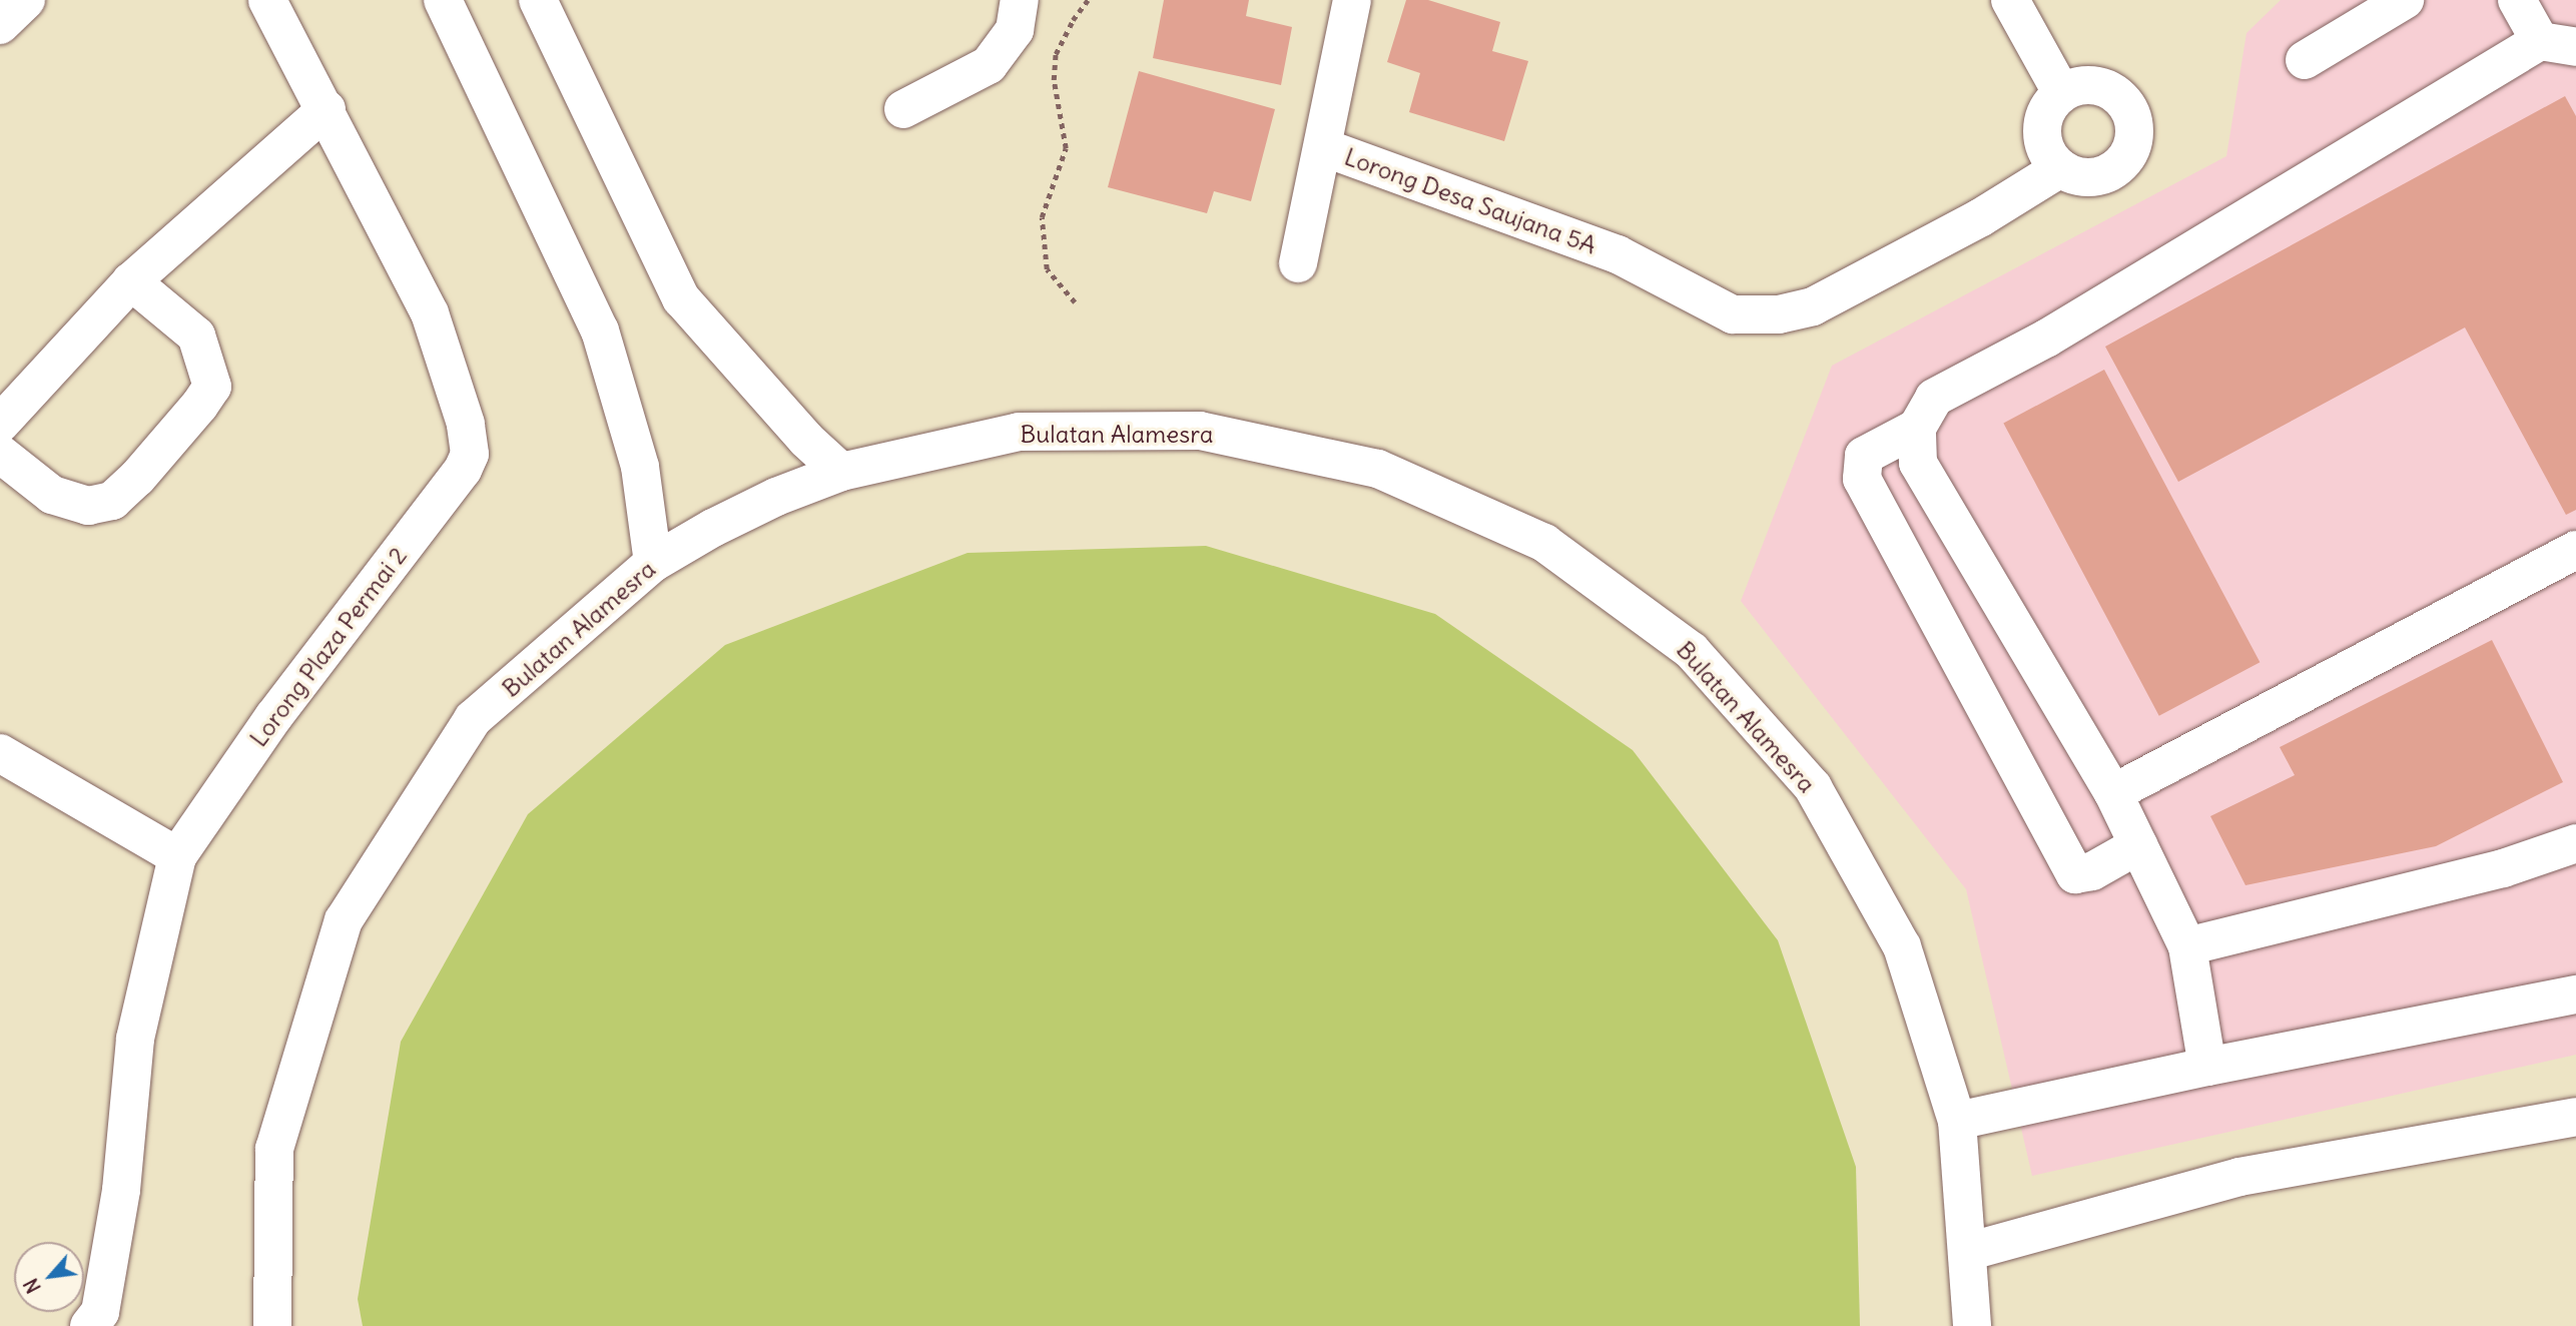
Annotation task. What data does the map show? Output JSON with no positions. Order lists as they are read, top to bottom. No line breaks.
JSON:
{"streets":{"street":["Lorong Desa Saujana 5A","Bulatan Alamesra","Lorong Plaza Permai 2"]},"north":"bottom left"}
